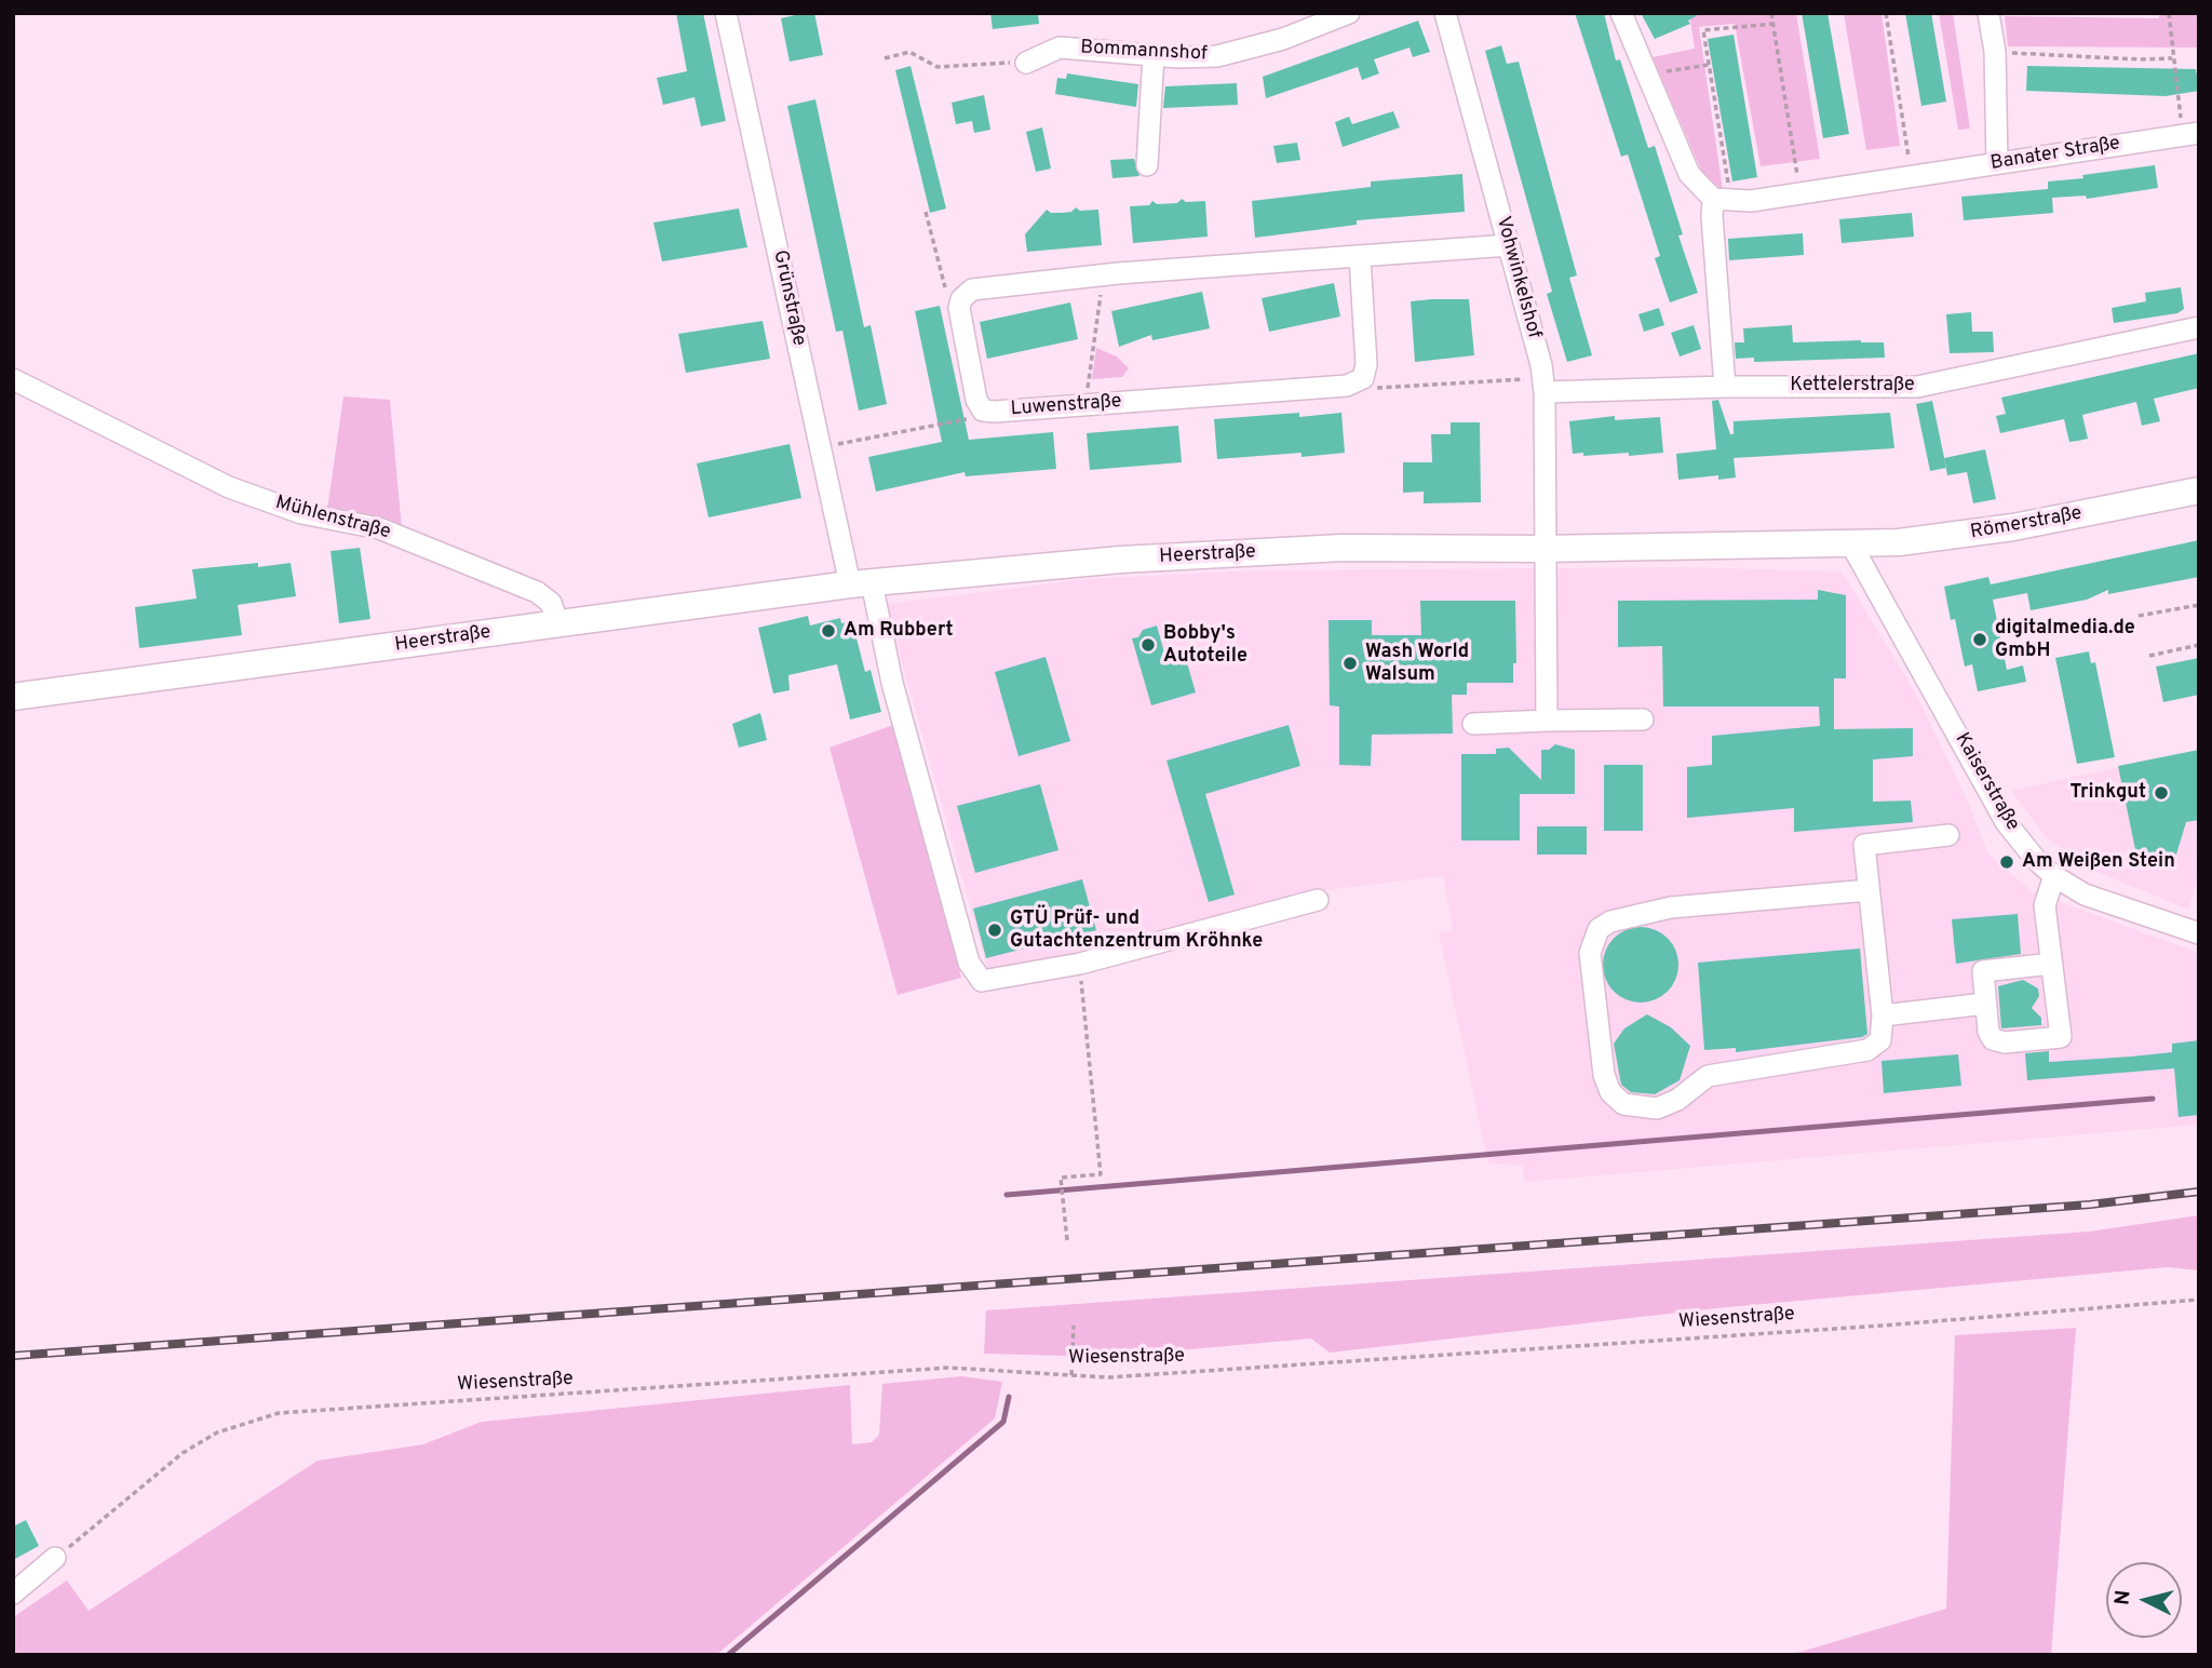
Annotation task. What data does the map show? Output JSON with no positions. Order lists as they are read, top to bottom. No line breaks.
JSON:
{"streets":{"main road":["Römerstraße","Heerstraße"],"street":["Bommannshof","Banater Straße","Vohwinkelshof","Grünstraße","Kettelerstraße","Luwenstraße","Mühlenstraße","Kaiserstraße"],"path":["Wiesenstraße"]},"crossings":[["Vohwinkelshof","Kettelerstraße"],["Vohwinkelshof","Heerstraße"],["Grünstraße","Heerstraße"],["Mühlenstraße","Heerstraße"],["Römerstraße","Heerstraße"],["Römerstraße","Kaiserstraße"],["Heerstraße","Kaiserstraße"]],"places":["Am Rubbert","digitalmedia.de GmbH","Bobby's Autoteile","Wash World Walsum","Trinkgut","Am Weißen Stein","GTÜ Prüf- und Gutachtenzentrum Kröhnke"],"north":"left"}
